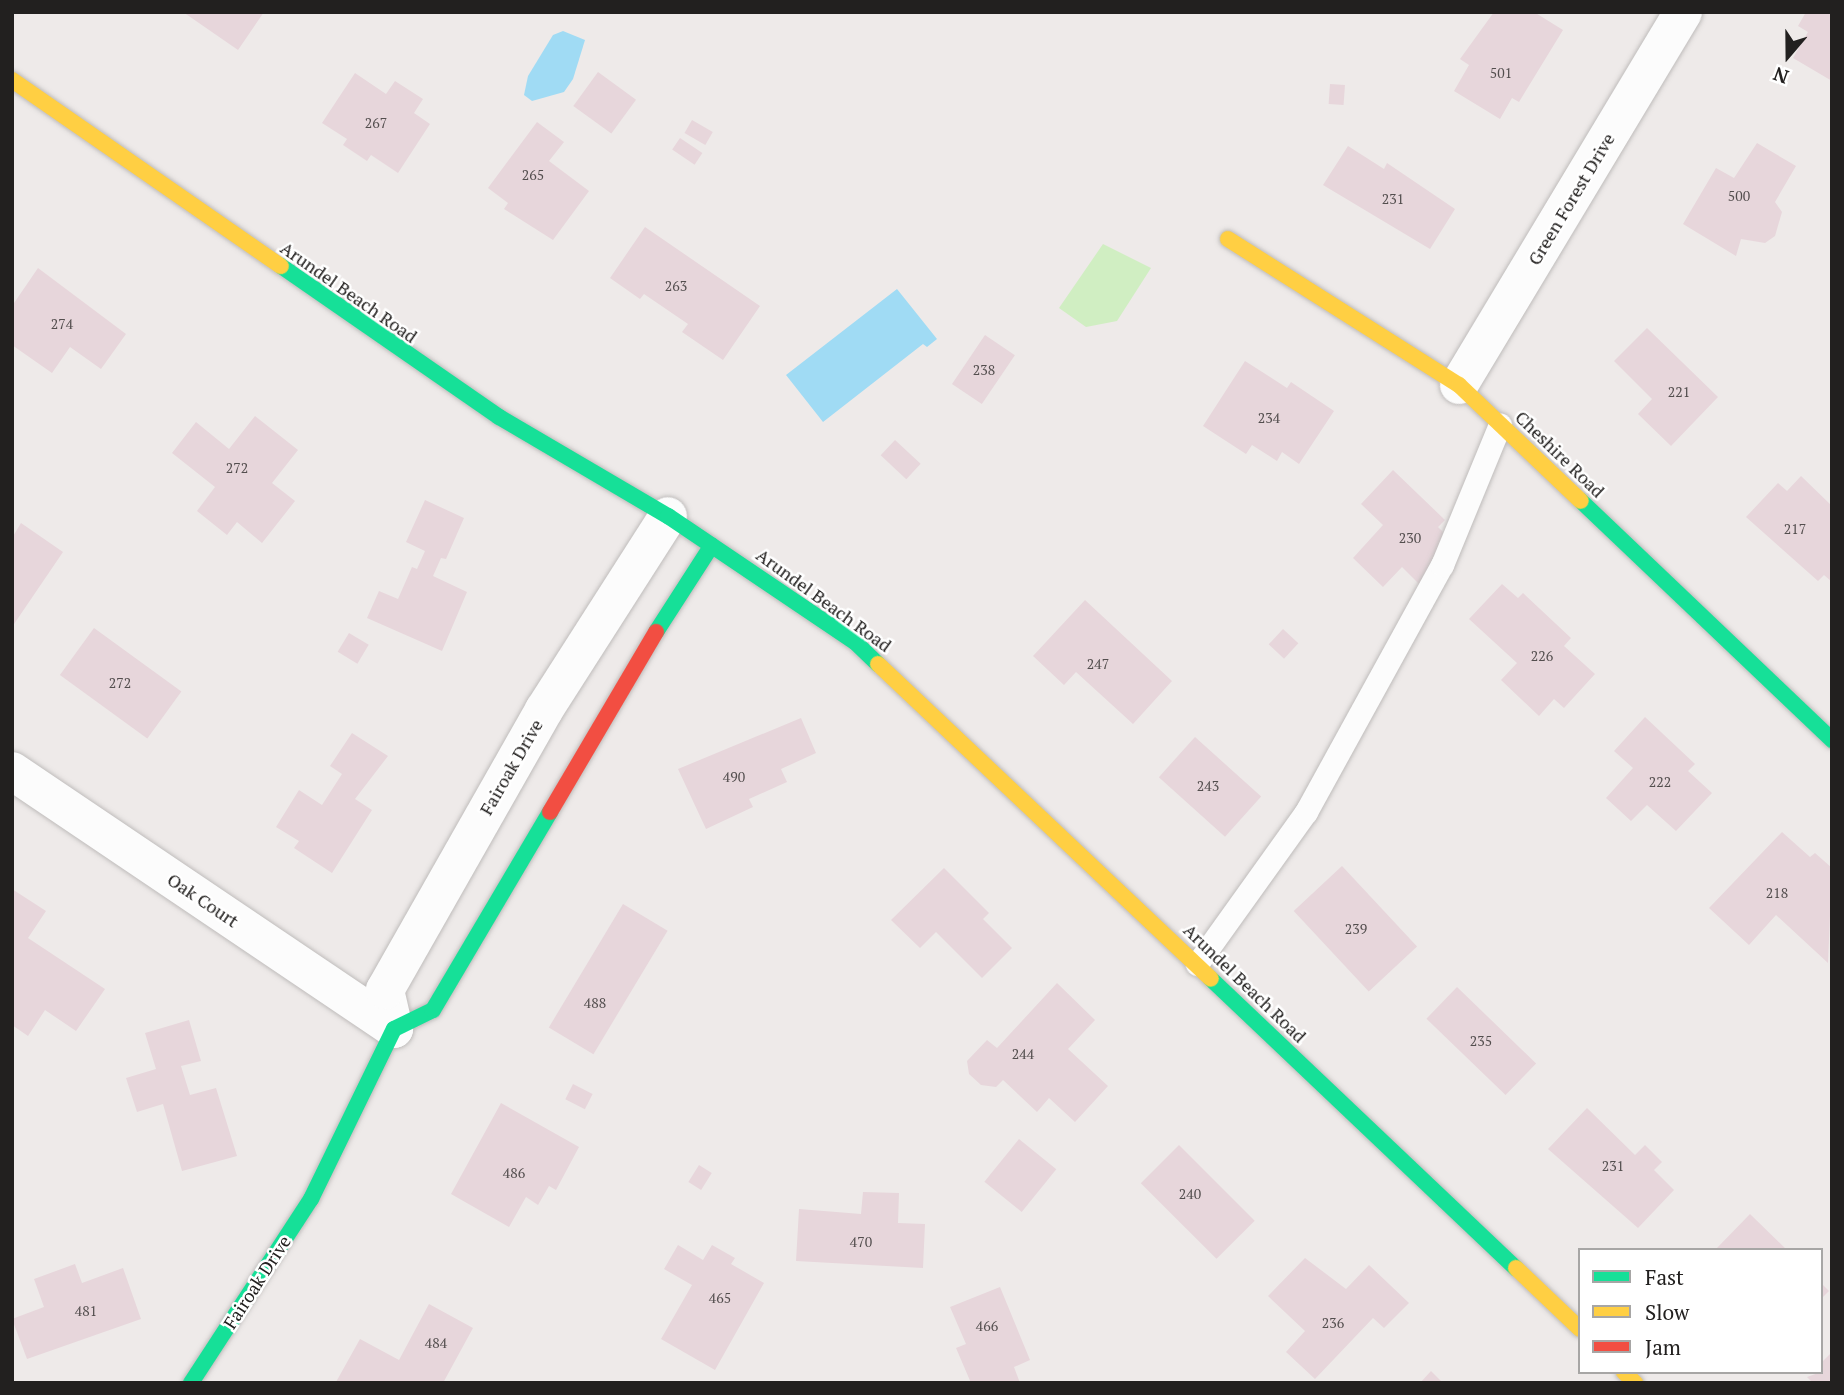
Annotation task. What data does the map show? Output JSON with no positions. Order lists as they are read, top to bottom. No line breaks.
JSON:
{"streets":{"street":["Green Forest Drive","Arundel Beach Road","Cheshire Road","Fairoak Drive","Oak Court"]},"crossings":[["Green Forest Drive","Cheshire Road"],["Arundel Beach Road","Fairoak Drive"],["Fairoak Drive","Oak Court"]],"house_numbers":["501","267","265","500","231","263","274","238","221","234","272","217","230","226","247","272","490","222","243","218","239","488","235","244","231","486","240","470","465","481","236","466","484"],"legend":["Fast","Slow","Jam"],"north":"bottom"}
